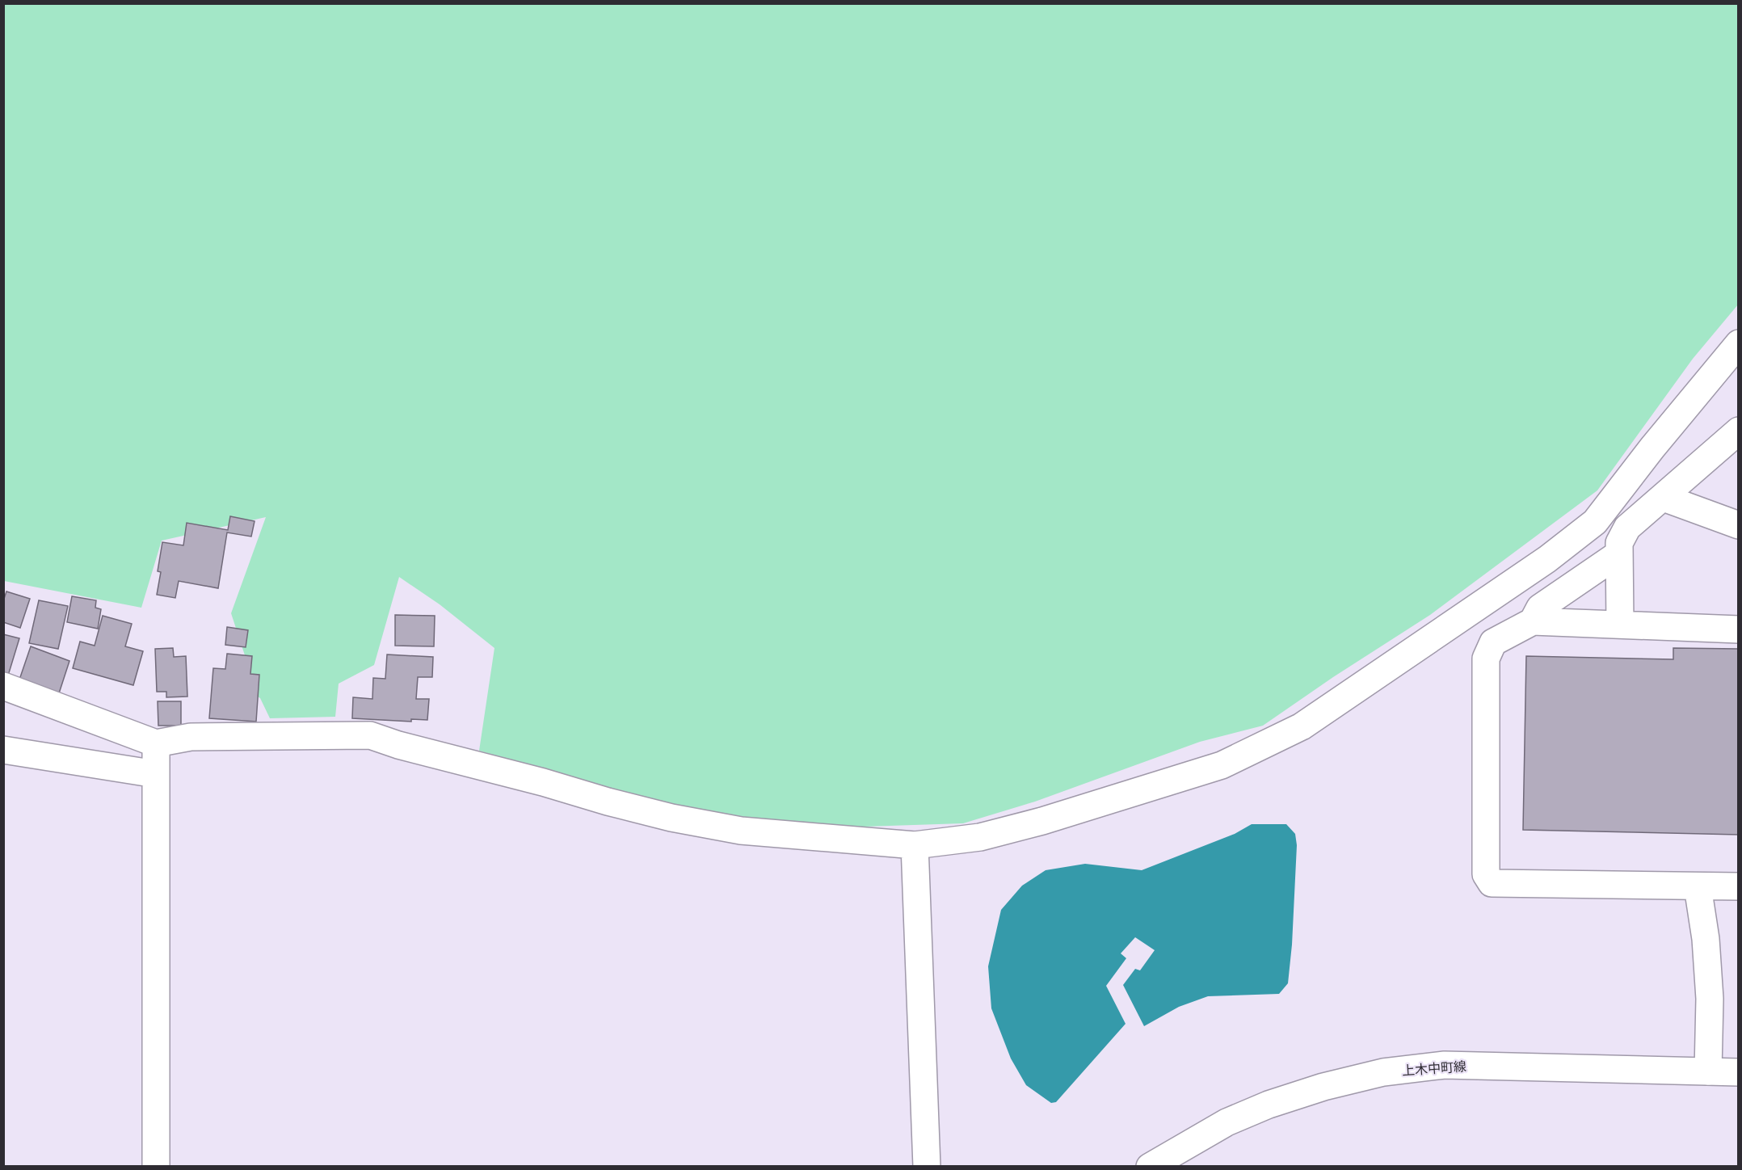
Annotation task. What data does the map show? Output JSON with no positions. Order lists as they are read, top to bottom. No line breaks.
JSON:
{"streets":{"street":["上木中町線"]}}
